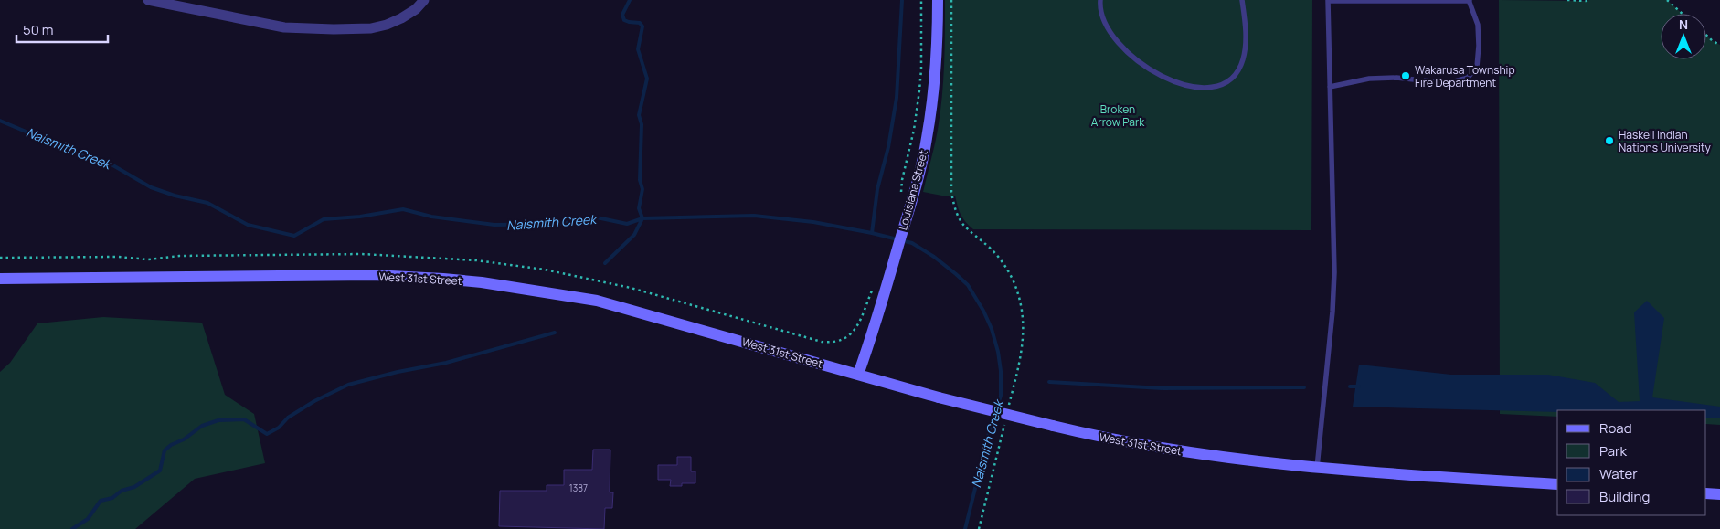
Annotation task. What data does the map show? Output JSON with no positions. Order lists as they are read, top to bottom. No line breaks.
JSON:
{"streets":{"main road":["Louisiana Street","West 31st Street"]},"crossings":[["Louisiana Street","West 31st Street"]],"water":["Naismith Creek"],"parks":["Broken Arrow Park"],"places":["Wakarusa Township Fire Department","Haskell Indian Nations University"],"house_numbers":["1387"],"legend":["Road","Park","Water","Building"],"scale_bar":"50 m","north":"top"}
